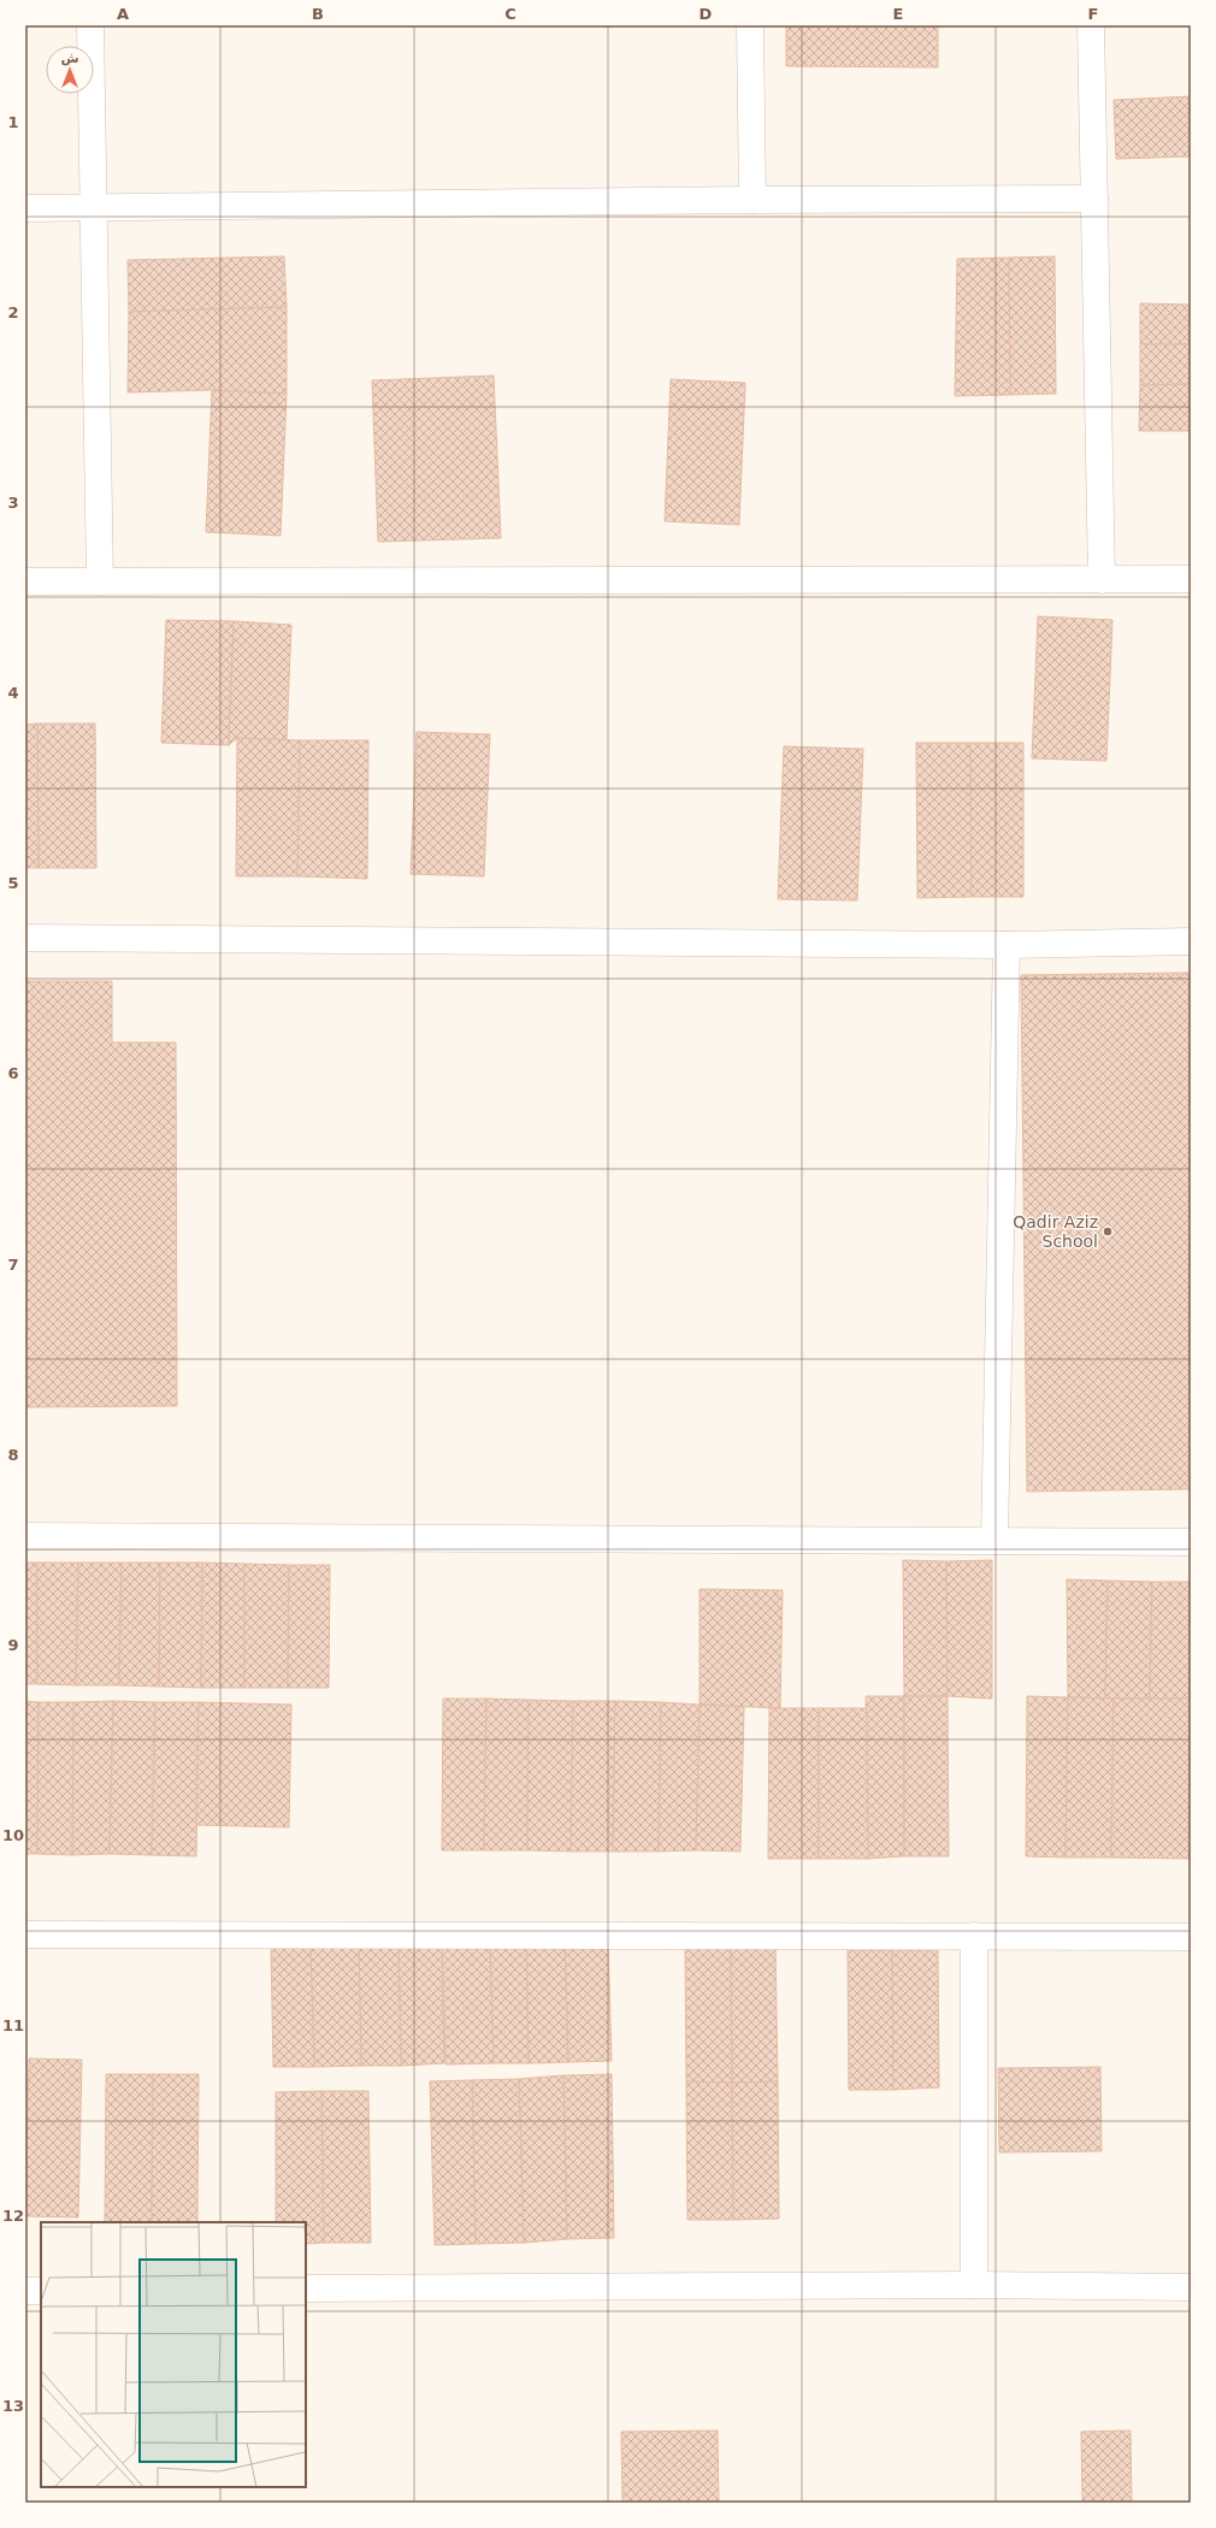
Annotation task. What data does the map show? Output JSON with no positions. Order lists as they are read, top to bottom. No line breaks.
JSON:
{"places":["Qadir Aziz School"],"north":"top","grid":{"columns":["A","B","C","D","E","F"],"rows":["1","2","3","4","5","6","7","8","9","10","11","12","13"]}}
